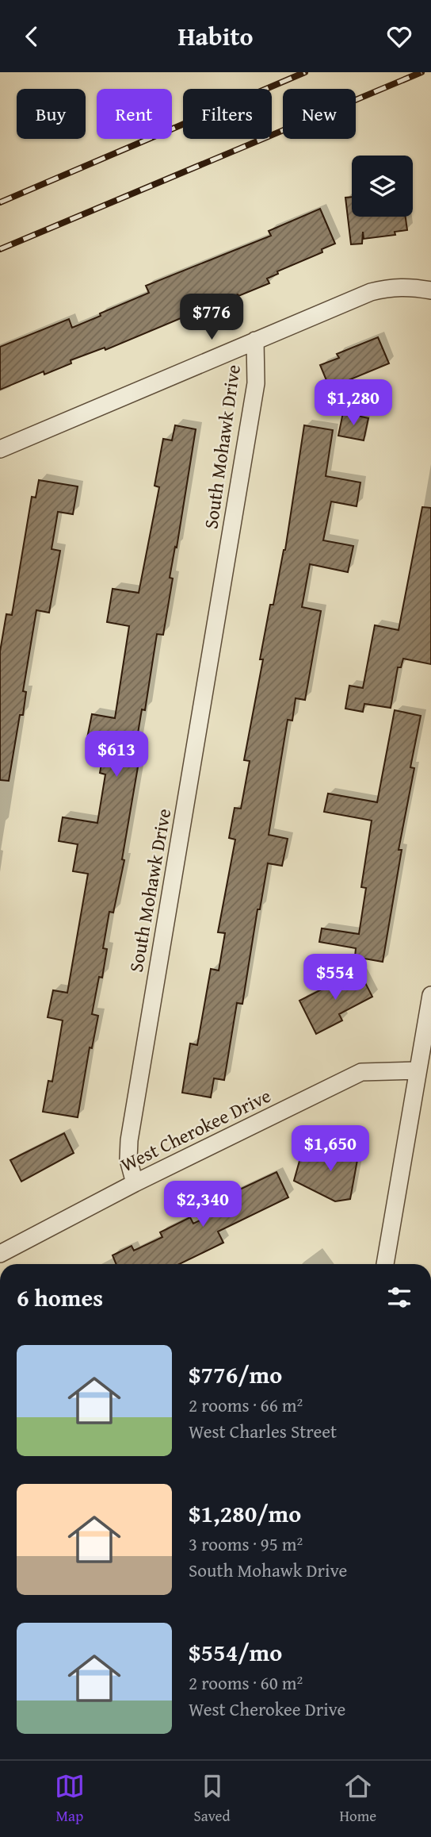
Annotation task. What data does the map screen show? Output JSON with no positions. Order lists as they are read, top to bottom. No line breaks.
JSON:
{"streets":{"street":["South Mohawk Drive","West Cherokee Drive"]},"crossings":[["South Mohawk Drive","West Cherokee Drive"]],"page":{"header":"Habito","chip":["Buy","Rent","Filters","New"],"price":["$776","$1,280","$613","$554","$1,650","$2,340"],"heading":"6 homes","list":[{"name":"$776/mo","note":"2 rooms · 66 m² · West Charles Street"},{"name":"$1,280/mo","note":"3 rooms · 95 m² · South Mohawk Drive"},{"name":"$554/mo","note":"2 rooms · 60 m² · West Cherokee Drive"}],"tabs":["Map","Saved","Home"]}}
